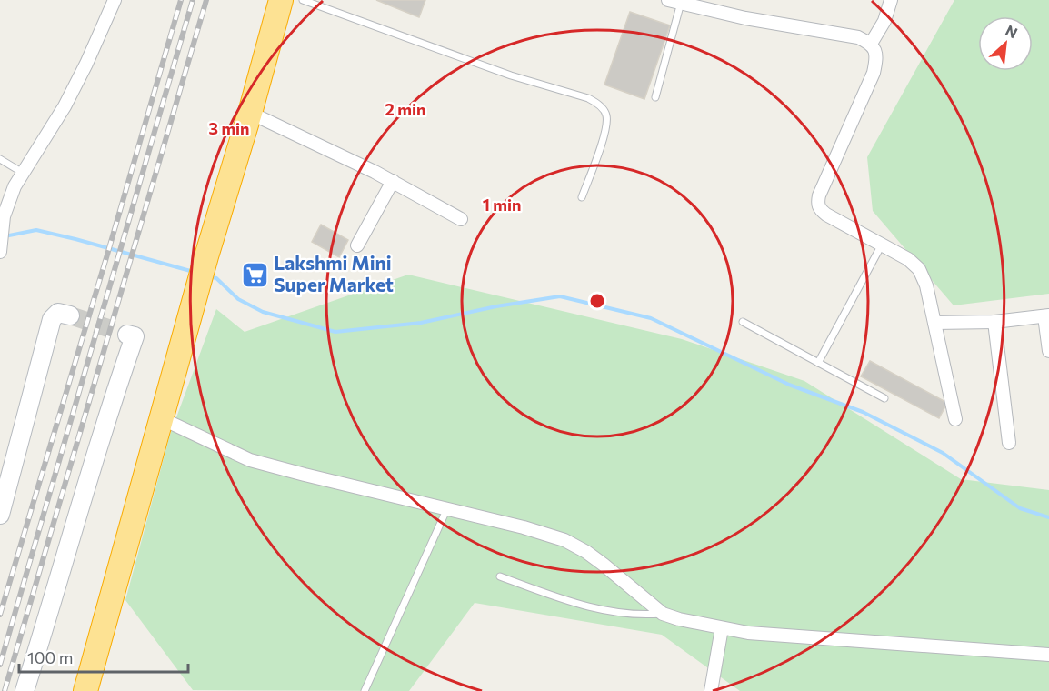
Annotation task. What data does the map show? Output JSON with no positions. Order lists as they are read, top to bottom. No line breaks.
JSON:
{"places":{"supermarket":["Lakshmi Mini Super Market"]},"scale_bar":"100 m","north":"top right","rings":["2 min","3 min","1 min"]}
